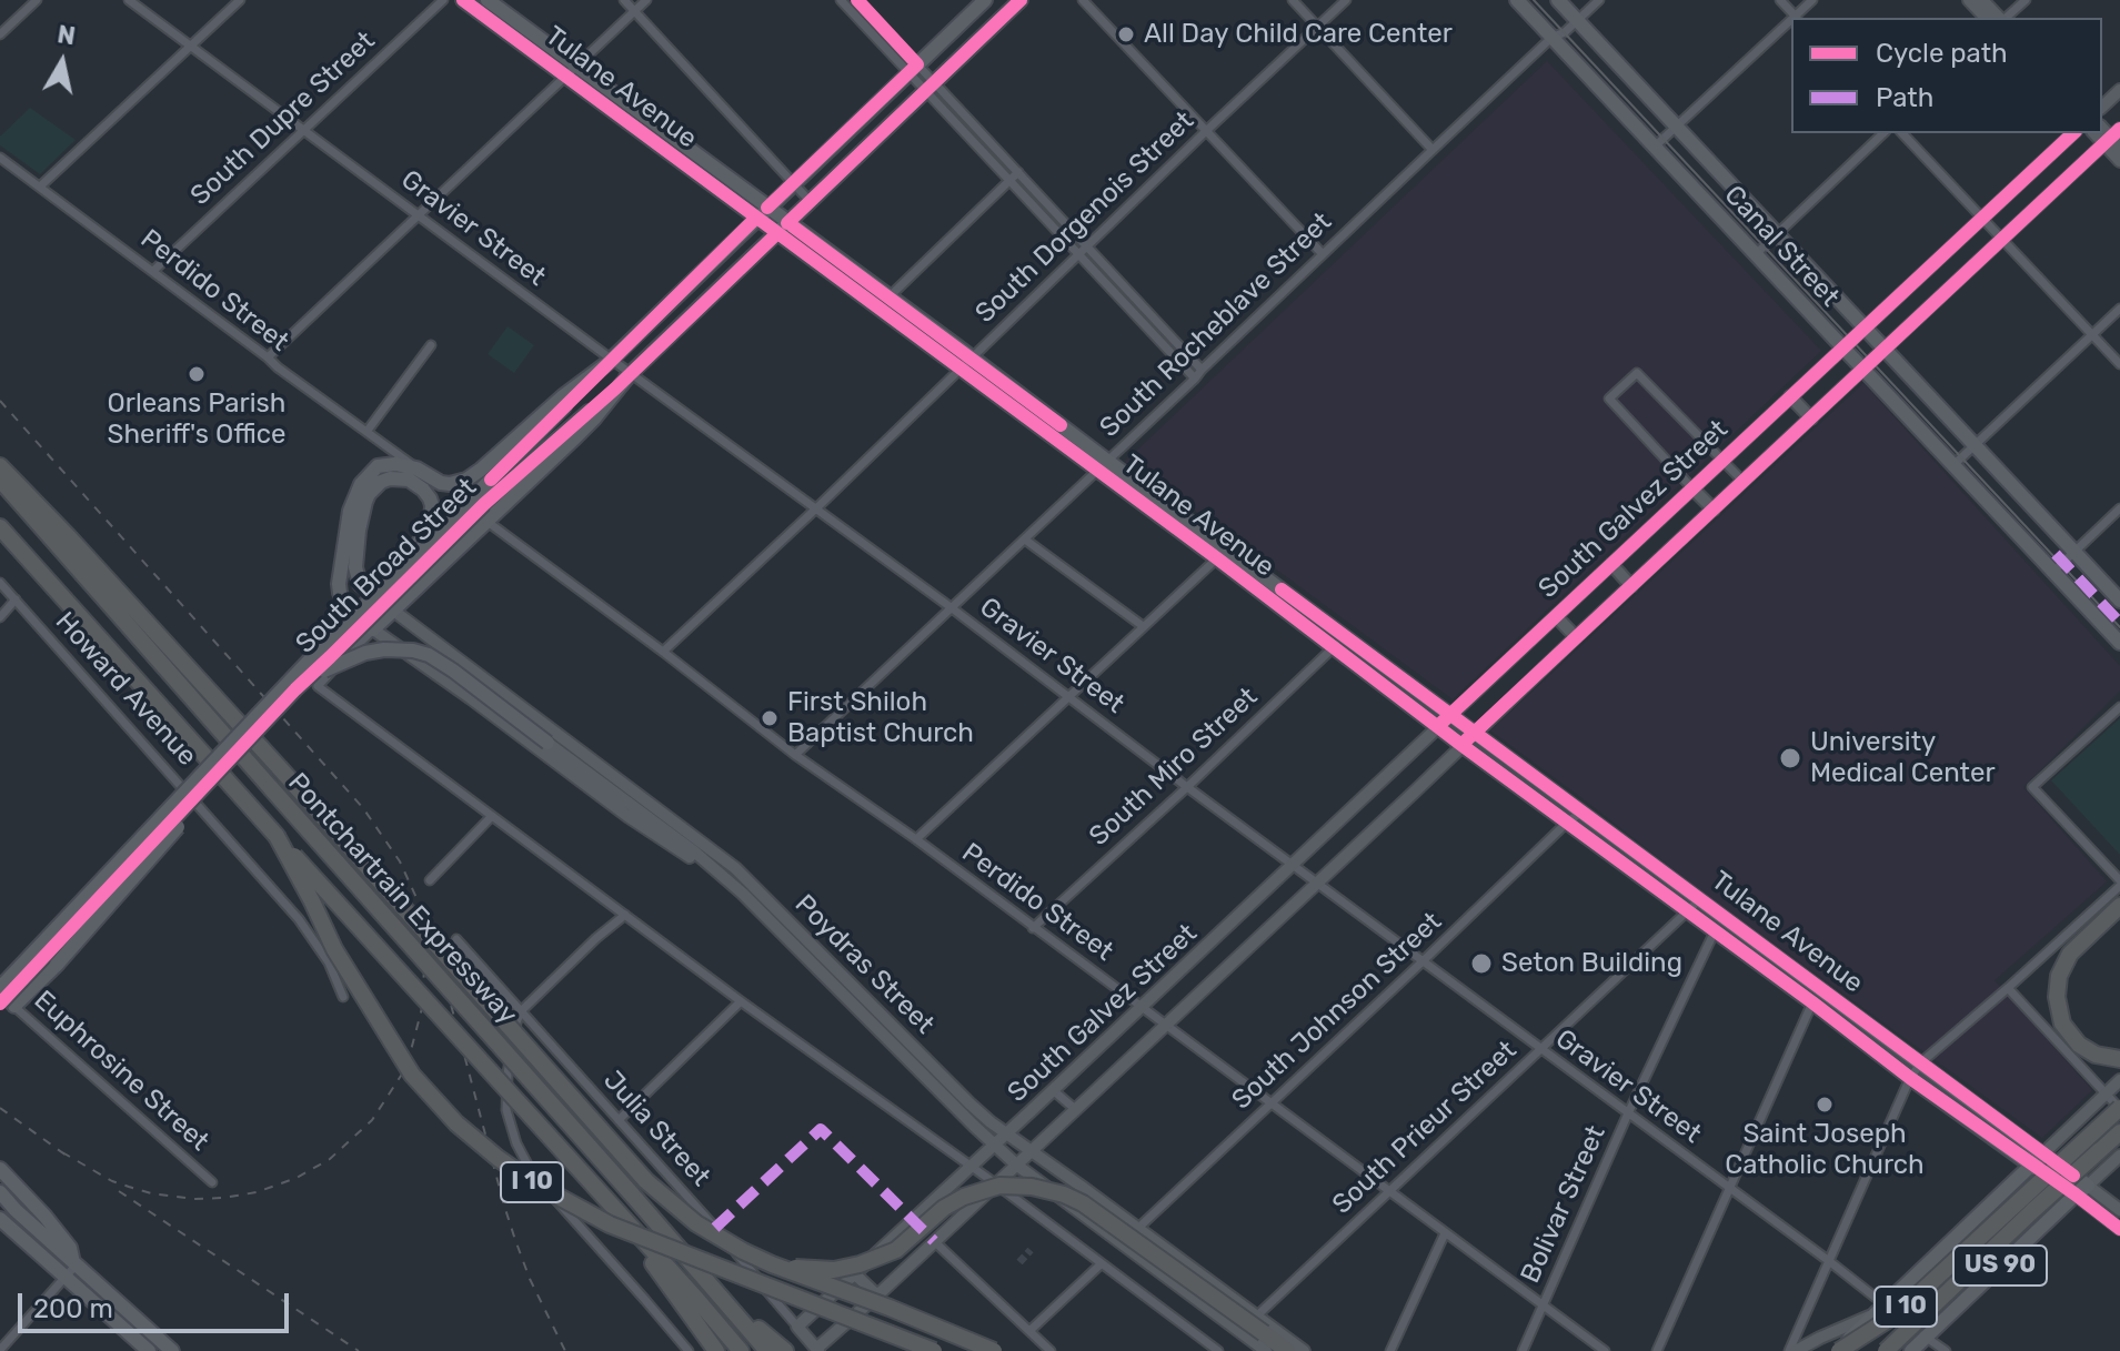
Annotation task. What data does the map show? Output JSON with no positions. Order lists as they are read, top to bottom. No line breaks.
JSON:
{"streets":{"highway":["Pontchartrain Expressway","I 10"],"main road":["Tulane Avenue","Canal Street","South Broad Street","US 90"],"street":["South Dupre Street","South Dorgenois Street","Gravier Street","Perdido Street","South Rocheblave Street","South Galvez Street","Howard Avenue","South Miro Street","Poydras Street","South Johnson Street","Euphrosine Street","South Prieur Street","Julia Street","Bolivar Street"]},"crossings":[["Tulane Avenue","South Dorgenois Street"],["Tulane Avenue","South Rocheblave Street"],["Tulane Avenue","South Galvez Street"],["Tulane Avenue","South Broad Street"],["Tulane Avenue","South Miro Street"],["Tulane Avenue","South Johnson Street"],["Tulane Avenue","South Prieur Street"],["Tulane Avenue","Bolivar Street"],["Tulane Avenue","US 90"],["South Dupre Street","Gravier Street"],["South Dupre Street","Perdido Street"],["South Dorgenois Street","Gravier Street"],["South Dorgenois Street","Perdido Street"],["Gravier Street","South Rocheblave Street"],["Gravier Street","South Galvez Street"],["Gravier Street","South Broad Street"],["Gravier Street","South Miro Street"],["Gravier Street","South Johnson Street"],["Gravier Street","South Prieur Street"],["Gravier Street","Bolivar Street"],["Gravier Street","US 90"],["Canal Street","South Rocheblave Street"],["Canal Street","South Galvez Street"],["Perdido Street","South Rocheblave Street"],["Perdido Street","South Galvez Street"],["Perdido Street","South Miro Street"],["Perdido Street","South Johnson Street"],["Perdido Street","South Prieur Street"],["Perdido Street","Bolivar Street"],["South Galvez Street","Poydras Street"],["South Galvez Street","Julia Street"],["South Broad Street","Euphrosine Street"],["Pontchartrain Expressway","I 10"],["Poydras Street","South Johnson Street"],["Poydras Street","South Prieur Street"],["I 10","US 90"]],"places":["All Day Child Care Center","Orleans Parish Sheriff's Office","First Shiloh Baptist Church","University Medical Center","Seton Building","Saint Joseph Catholic Church"],"legend":["Cycle path","Path"],"scale_bar":"200 m","north":"top"}
